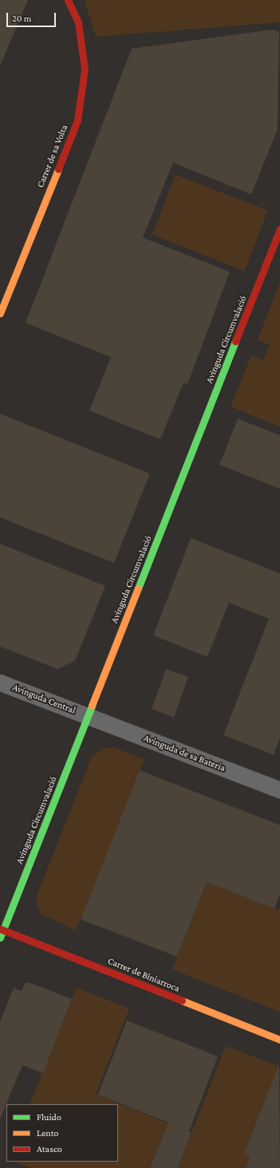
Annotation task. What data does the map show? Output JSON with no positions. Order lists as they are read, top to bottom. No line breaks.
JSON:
{"streets":{"street":["Carrer de sa Volta","Avinguda Circumvalació","Avinguda Central","Avinguda de sa Bateria","Carrer de Biniarroca"]},"crossings":[["Avinguda Circumvalació","Avinguda Central"],["Avinguda Circumvalació","Avinguda de sa Bateria"],["Avinguda Circumvalació","Carrer de Biniarroca"],["Avinguda Central","Avinguda de sa Bateria"]],"legend":["Fluido","Lento","Atasco"],"scale_bar":"20 m"}
